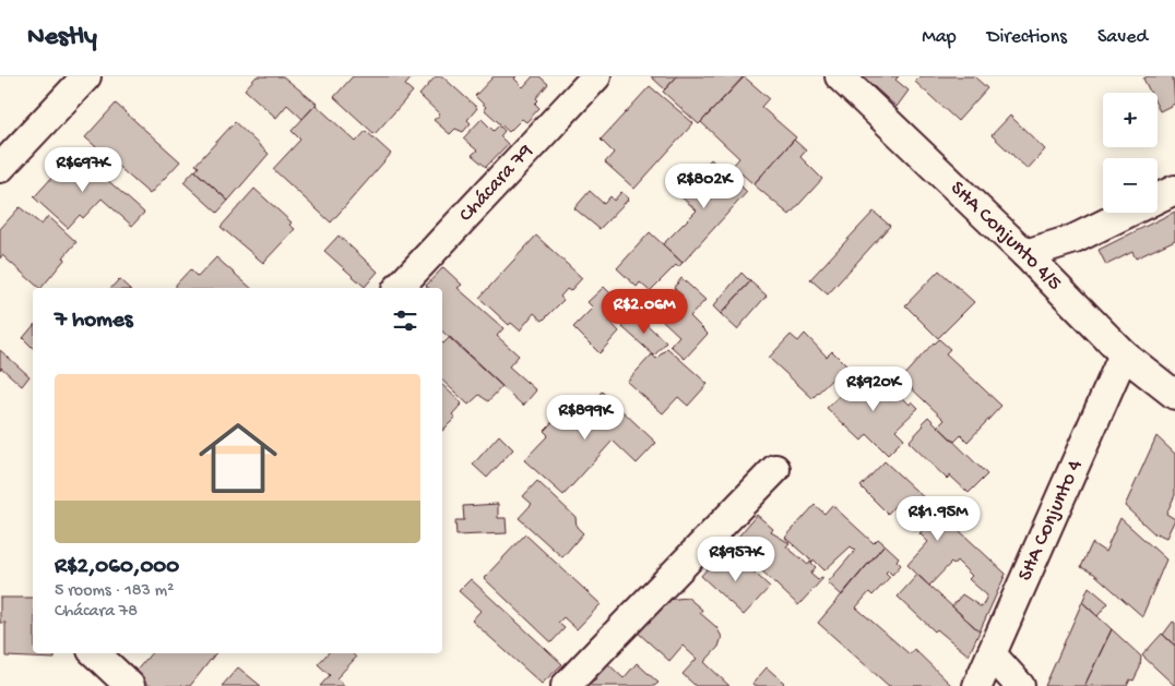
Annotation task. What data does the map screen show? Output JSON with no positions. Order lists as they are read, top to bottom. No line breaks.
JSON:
{"streets":{"street":["Chácara 79","SHA Conjunto 4/5","SHA Conjunto 4"]},"crossings":[["SHA Conjunto 4/5","SHA Conjunto 4"]],"page":{"header":"Nestly","nav":["Map","Directions","Saved"],"map_buttons":["+","−"],"price":["R$697K","R$802K","R$2.06M","R$920K","R$899K","R$1.95M","R$957K"],"heading":"7 homes","list":[{"name":"R$2,060,000","note":"5 rooms · 183 m² · Chácara 78"}]}}
